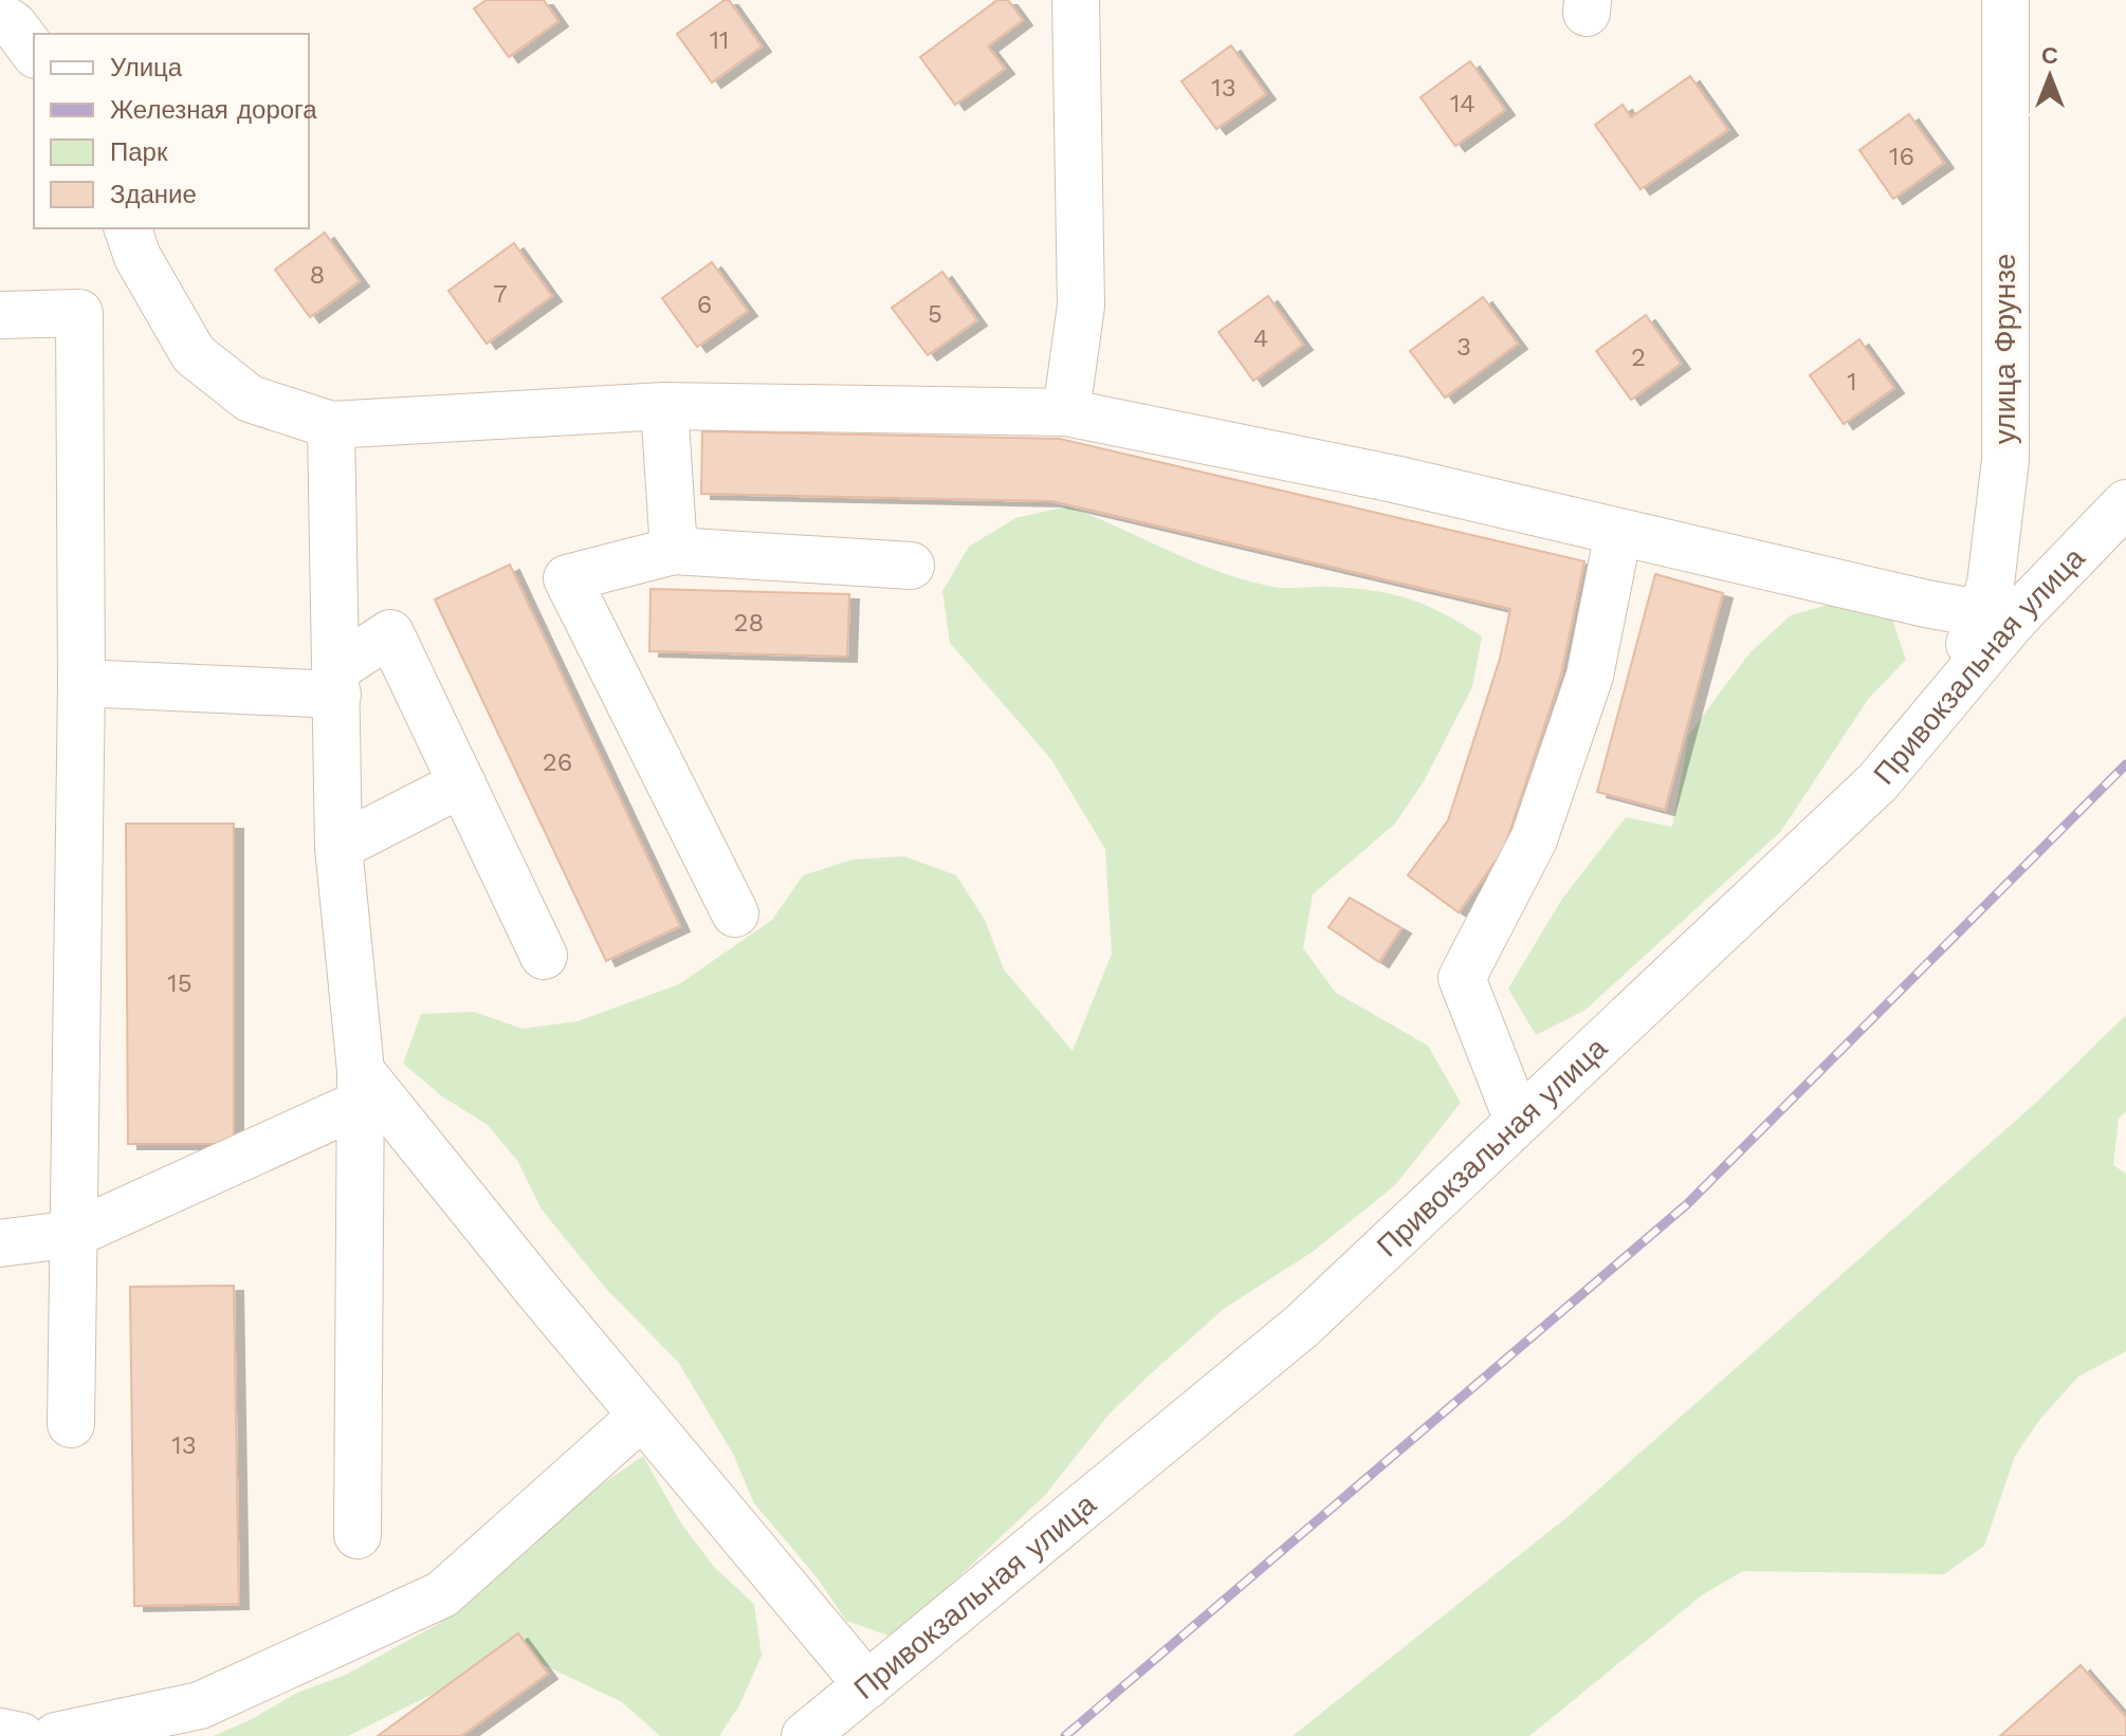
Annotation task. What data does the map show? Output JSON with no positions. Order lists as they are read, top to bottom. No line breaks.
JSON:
{"streets":{"street":["улица Фрунзе","Привокзальная улица"]},"crossings":[["улица Фрунзе","Привокзальная улица"]],"house_numbers":["11","13","14","16","8","7","6","5","4","3","2","1","28","26","15","13"],"legend":["Улица","Железная дорога","Парк","Здание"],"north":"top"}
